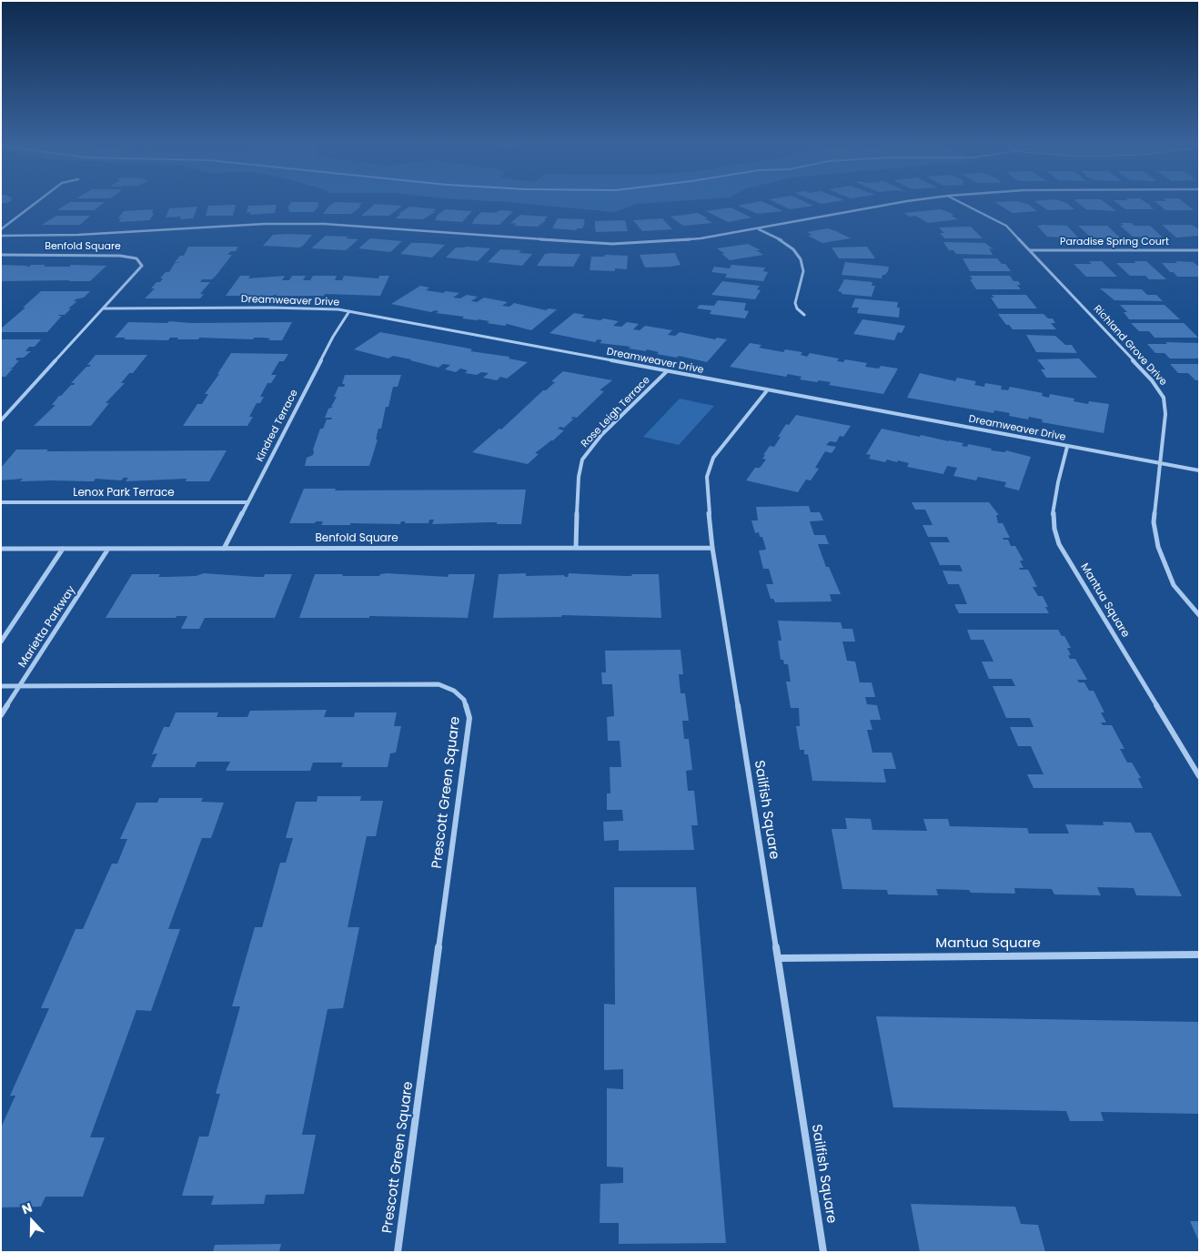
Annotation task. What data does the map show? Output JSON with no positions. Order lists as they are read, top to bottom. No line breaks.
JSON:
{"streets":{"street":["Paradise Spring Court","Benfold Square","Dreamweaver Drive","Richland Grove Drive","Rose Leigh Terrace","Kindred Terrace","Lenox Park Terrace","Mantua Square","Marietta Parkway","Prescott Green Square","Sailfish Square"]},"crossings":[["Paradise Spring Court","Richland Grove Drive"],["Benfold Square","Dreamweaver Drive"],["Benfold Square","Rose Leigh Terrace"],["Benfold Square","Kindred Terrace"],["Benfold Square","Marietta Parkway"],["Benfold Square","Sailfish Square"],["Dreamweaver Drive","Richland Grove Drive"],["Dreamweaver Drive","Rose Leigh Terrace"],["Dreamweaver Drive","Kindred Terrace"],["Dreamweaver Drive","Mantua Square"],["Dreamweaver Drive","Sailfish Square"],["Kindred Terrace","Lenox Park Terrace"],["Mantua Square","Sailfish Square"],["Marietta Parkway","Prescott Green Square"]],"north":"top"}
